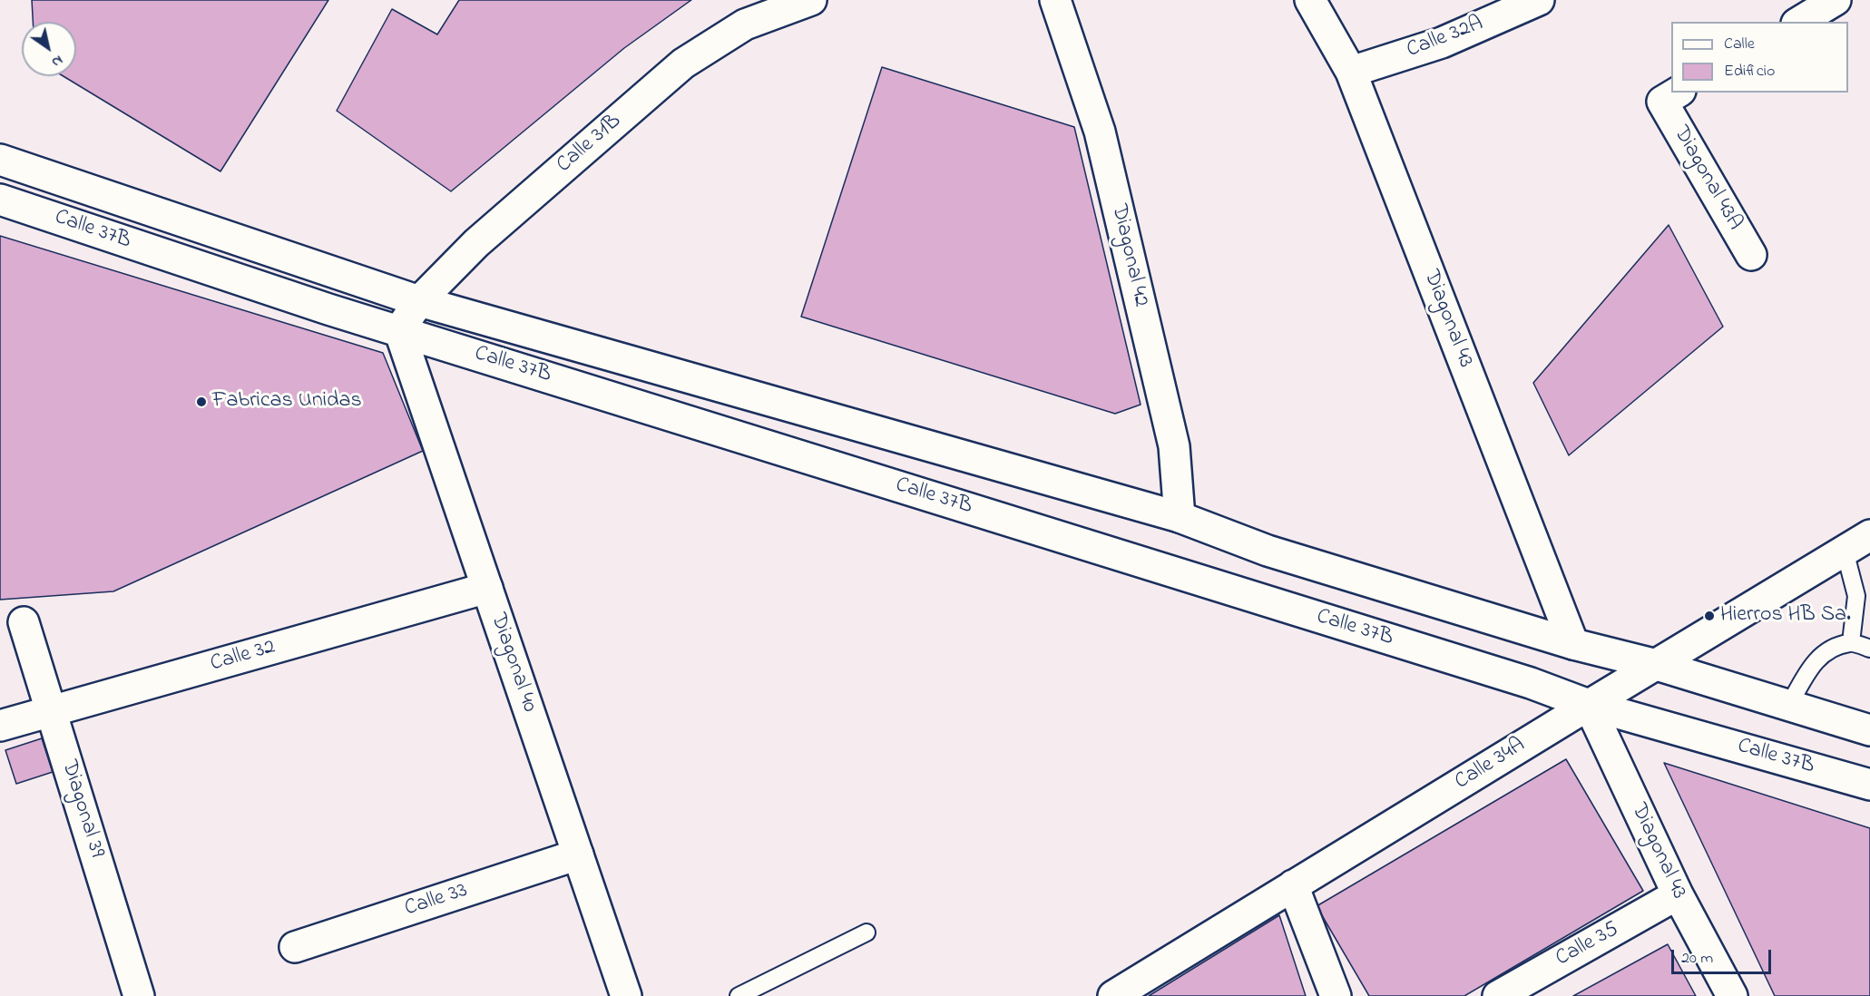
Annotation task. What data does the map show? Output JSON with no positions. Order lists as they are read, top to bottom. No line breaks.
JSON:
{"streets":{"street":["Calle 32A","Calle 31B","Diagonal 43A","Calle 37B","Diagonal 42","Diagonal 43","Calle 32","Diagonal 40","Calle 34A","Diagonal 39","Calle 33","Calle 35"]},"crossings":[["Calle 32A","Diagonal 43"],["Calle 31B","Calle 37B"],["Calle 31B","Diagonal 40"],["Calle 37B","Diagonal 42"],["Calle 37B","Diagonal 43"],["Calle 37B","Diagonal 40"],["Calle 37B","Calle 34A"],["Diagonal 43","Calle 34A"],["Diagonal 43","Calle 35"],["Calle 32","Diagonal 40"],["Calle 32","Diagonal 39"],["Diagonal 40","Calle 33"]],"places":["Fabricas Unidas","Hierros HB Sa."],"legend":["Calle","Edificio"],"scale_bar":"20 m","north":"bottom right"}
